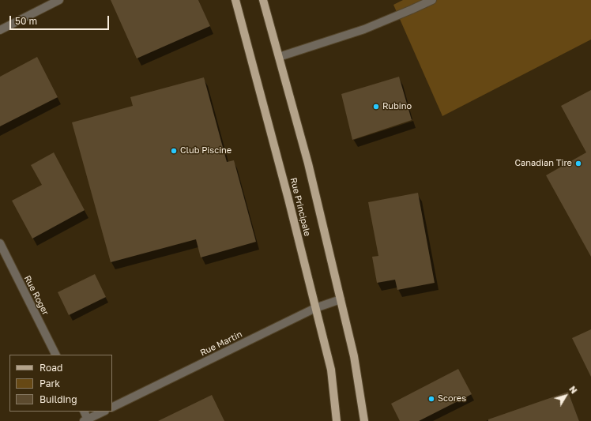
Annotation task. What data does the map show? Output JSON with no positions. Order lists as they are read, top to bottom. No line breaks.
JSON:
{"streets":{"main road":["Rue Principale"],"street":["Rue Roger","Rue Martin"]},"crossings":[["Rue Principale","Rue Martin"]],"places":["Rubino","Club Piscine","Canadian Tire","Scores"],"legend":["Road","Park","Building"],"scale_bar":"50 m","north":"top right"}
